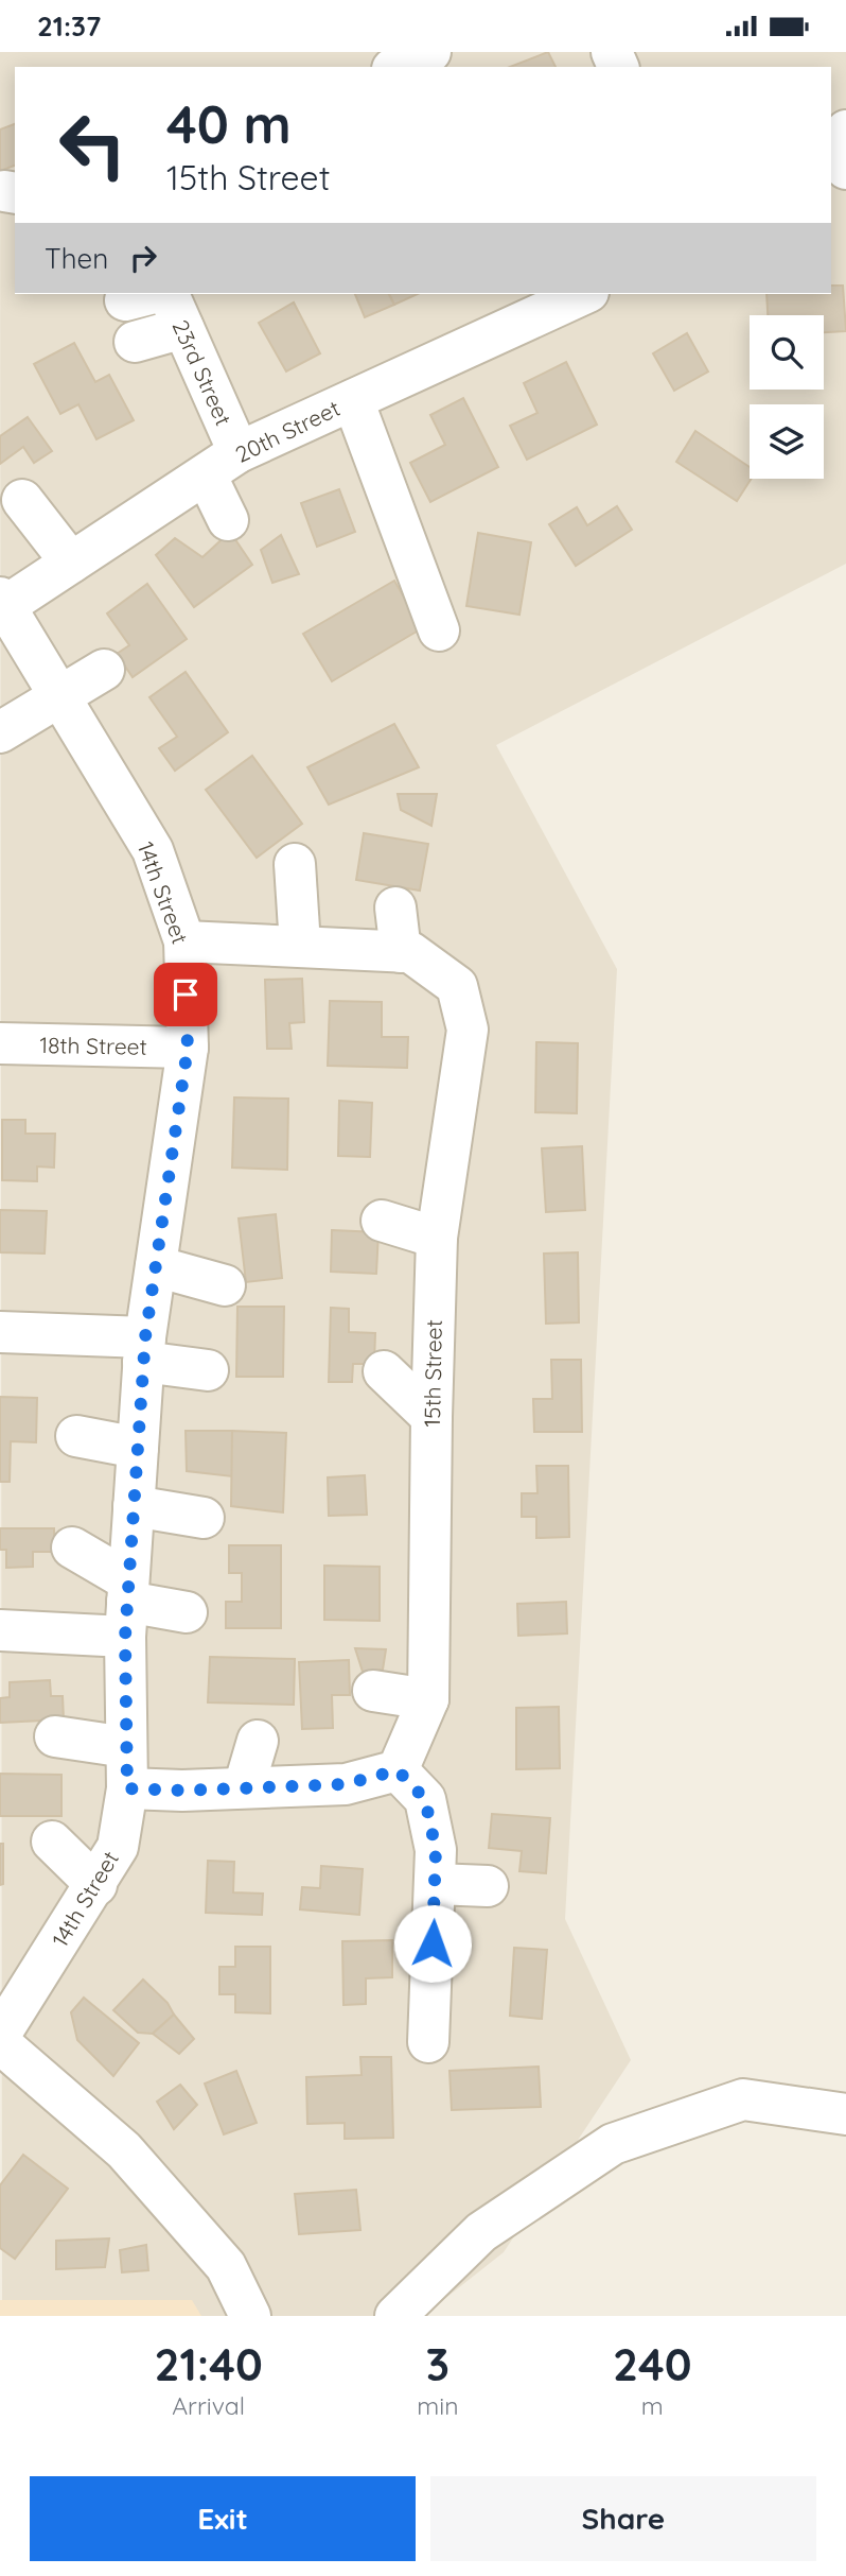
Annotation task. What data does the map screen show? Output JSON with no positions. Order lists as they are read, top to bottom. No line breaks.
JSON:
{"streets":{"street":["23rd Street","20th Street","14th Street","18th Street","15th Street"]},"crossings":[["23rd Street","20th Street"],["20th Street","14th Street"],["14th Street","18th Street"],["14th Street","15th Street"]],"page":{"status":"21:37","turn":["40 m","15th Street"],"then":"Then","eta":["21:40","Arrival","3","min","240","m"],"buttons":["Exit","Share"]}}
